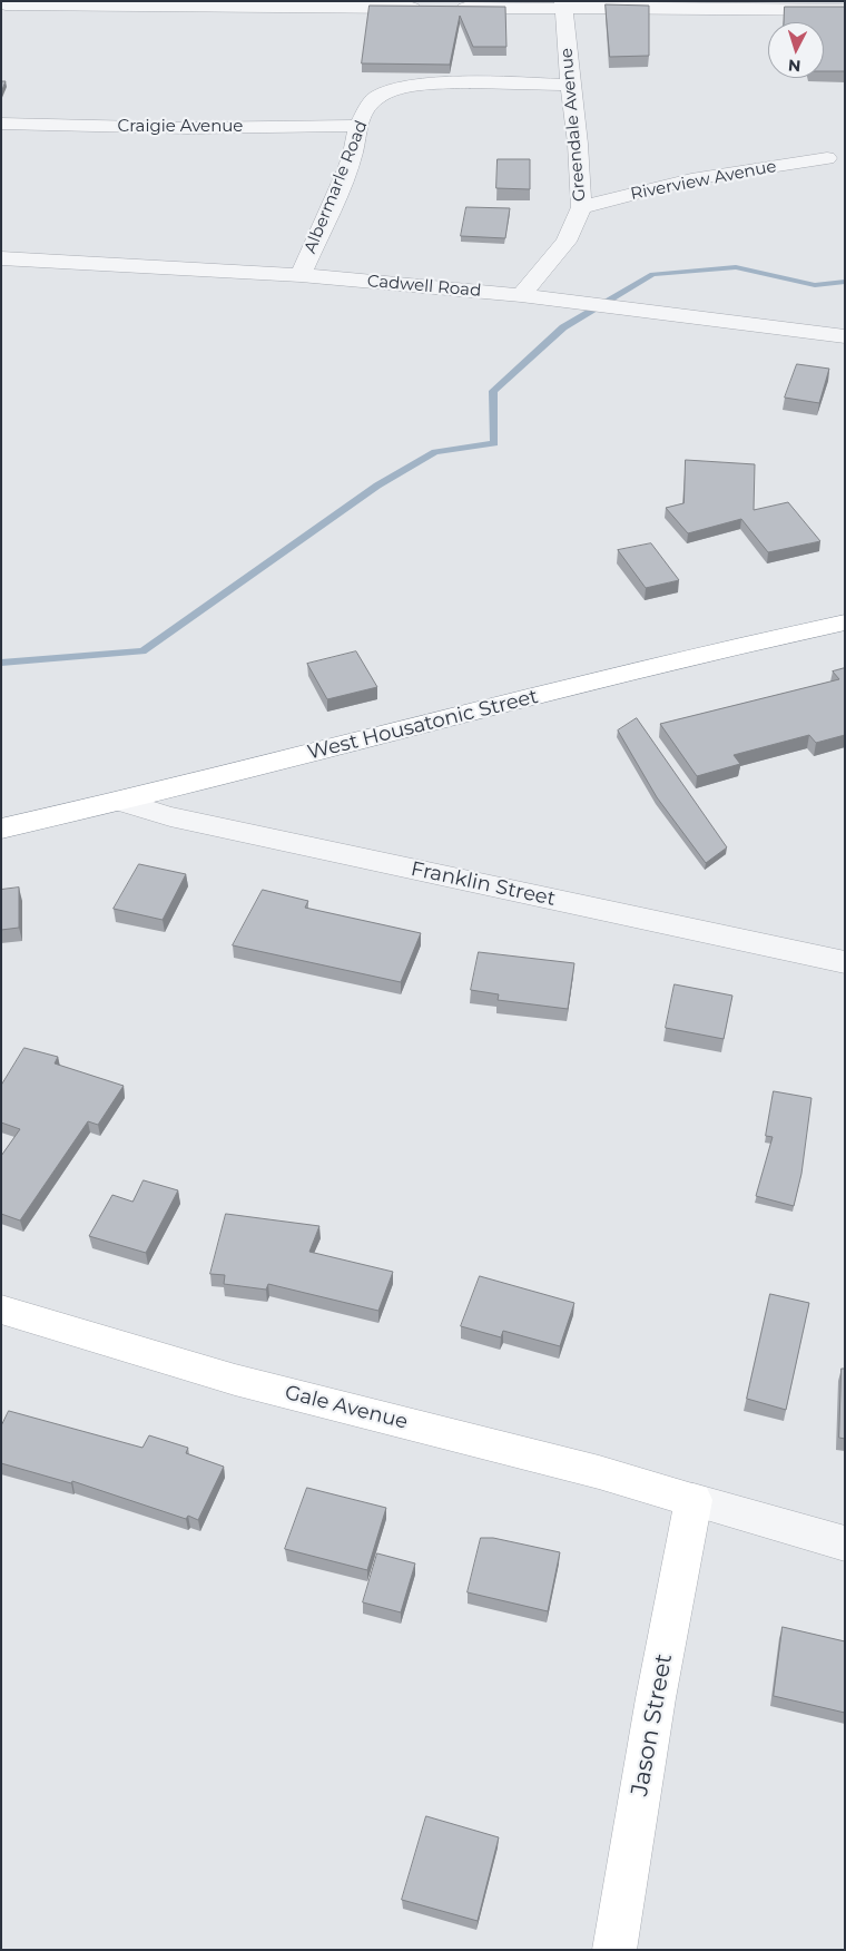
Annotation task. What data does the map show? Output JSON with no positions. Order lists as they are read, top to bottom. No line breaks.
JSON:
{"streets":{"main road":["West Housatonic Street","Gale Avenue","Jason Street"],"street":["Greendale Avenue","Craigie Avenue","Riverview Avenue","Albermarle Road","Cadwell Road","Franklin Street"]},"crossings":[["Greendale Avenue","Riverview Avenue"],["Greendale Avenue","Albermarle Road"],["Greendale Avenue","Cadwell Road"],["Craigie Avenue","Albermarle Road"],["Albermarle Road","Cadwell Road"],["West Housatonic Street","Franklin Street"],["Gale Avenue","Jason Street"]],"north":"bottom"}
